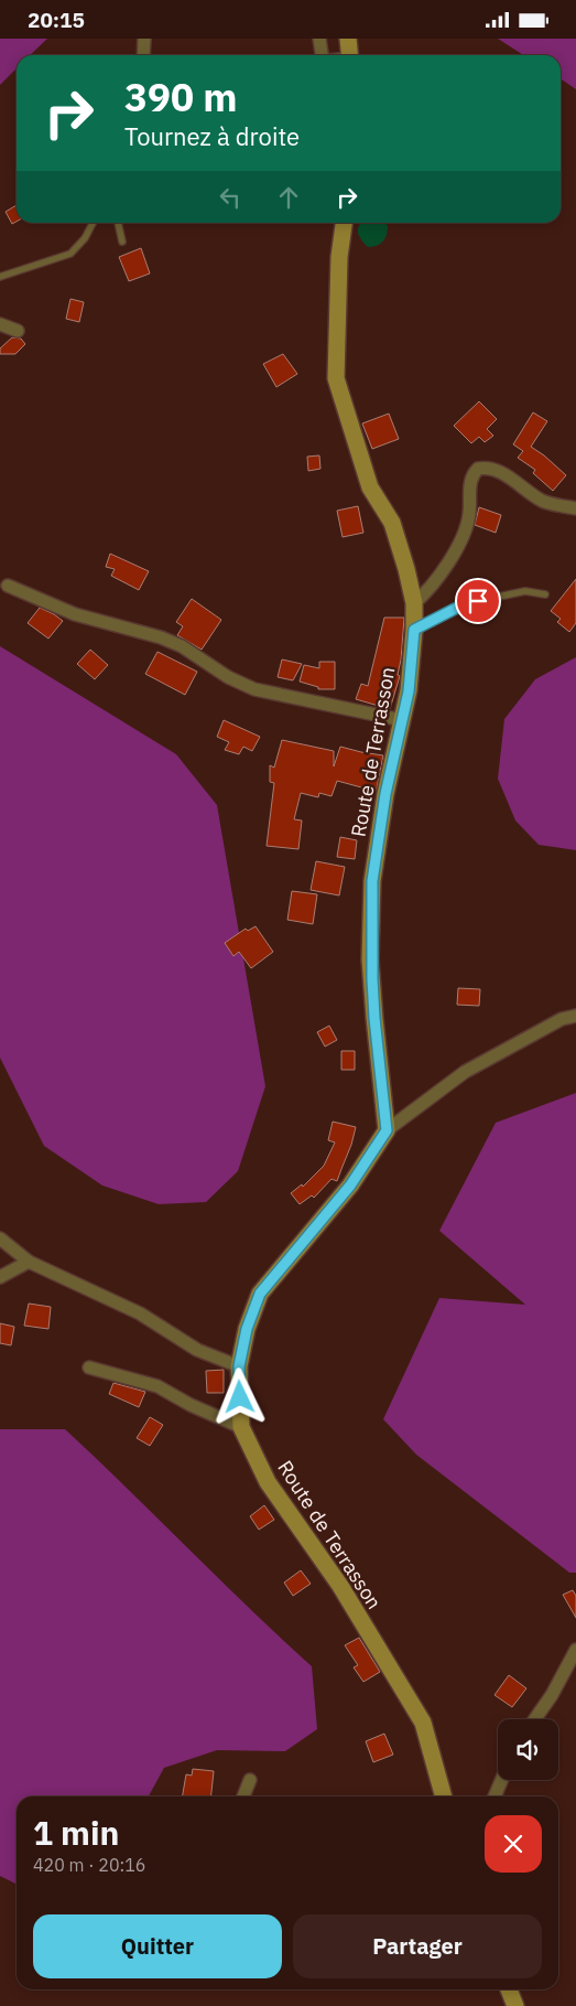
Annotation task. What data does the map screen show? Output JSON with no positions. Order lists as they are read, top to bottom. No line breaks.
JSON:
{"streets":{"street":["Route de Terrasson"]},"page":{"status":"20:15","turn":["390 m","Tournez à droite"],"heading":["1 min","420 m · 20:16"],"buttons":["Quitter","Partager"]}}
